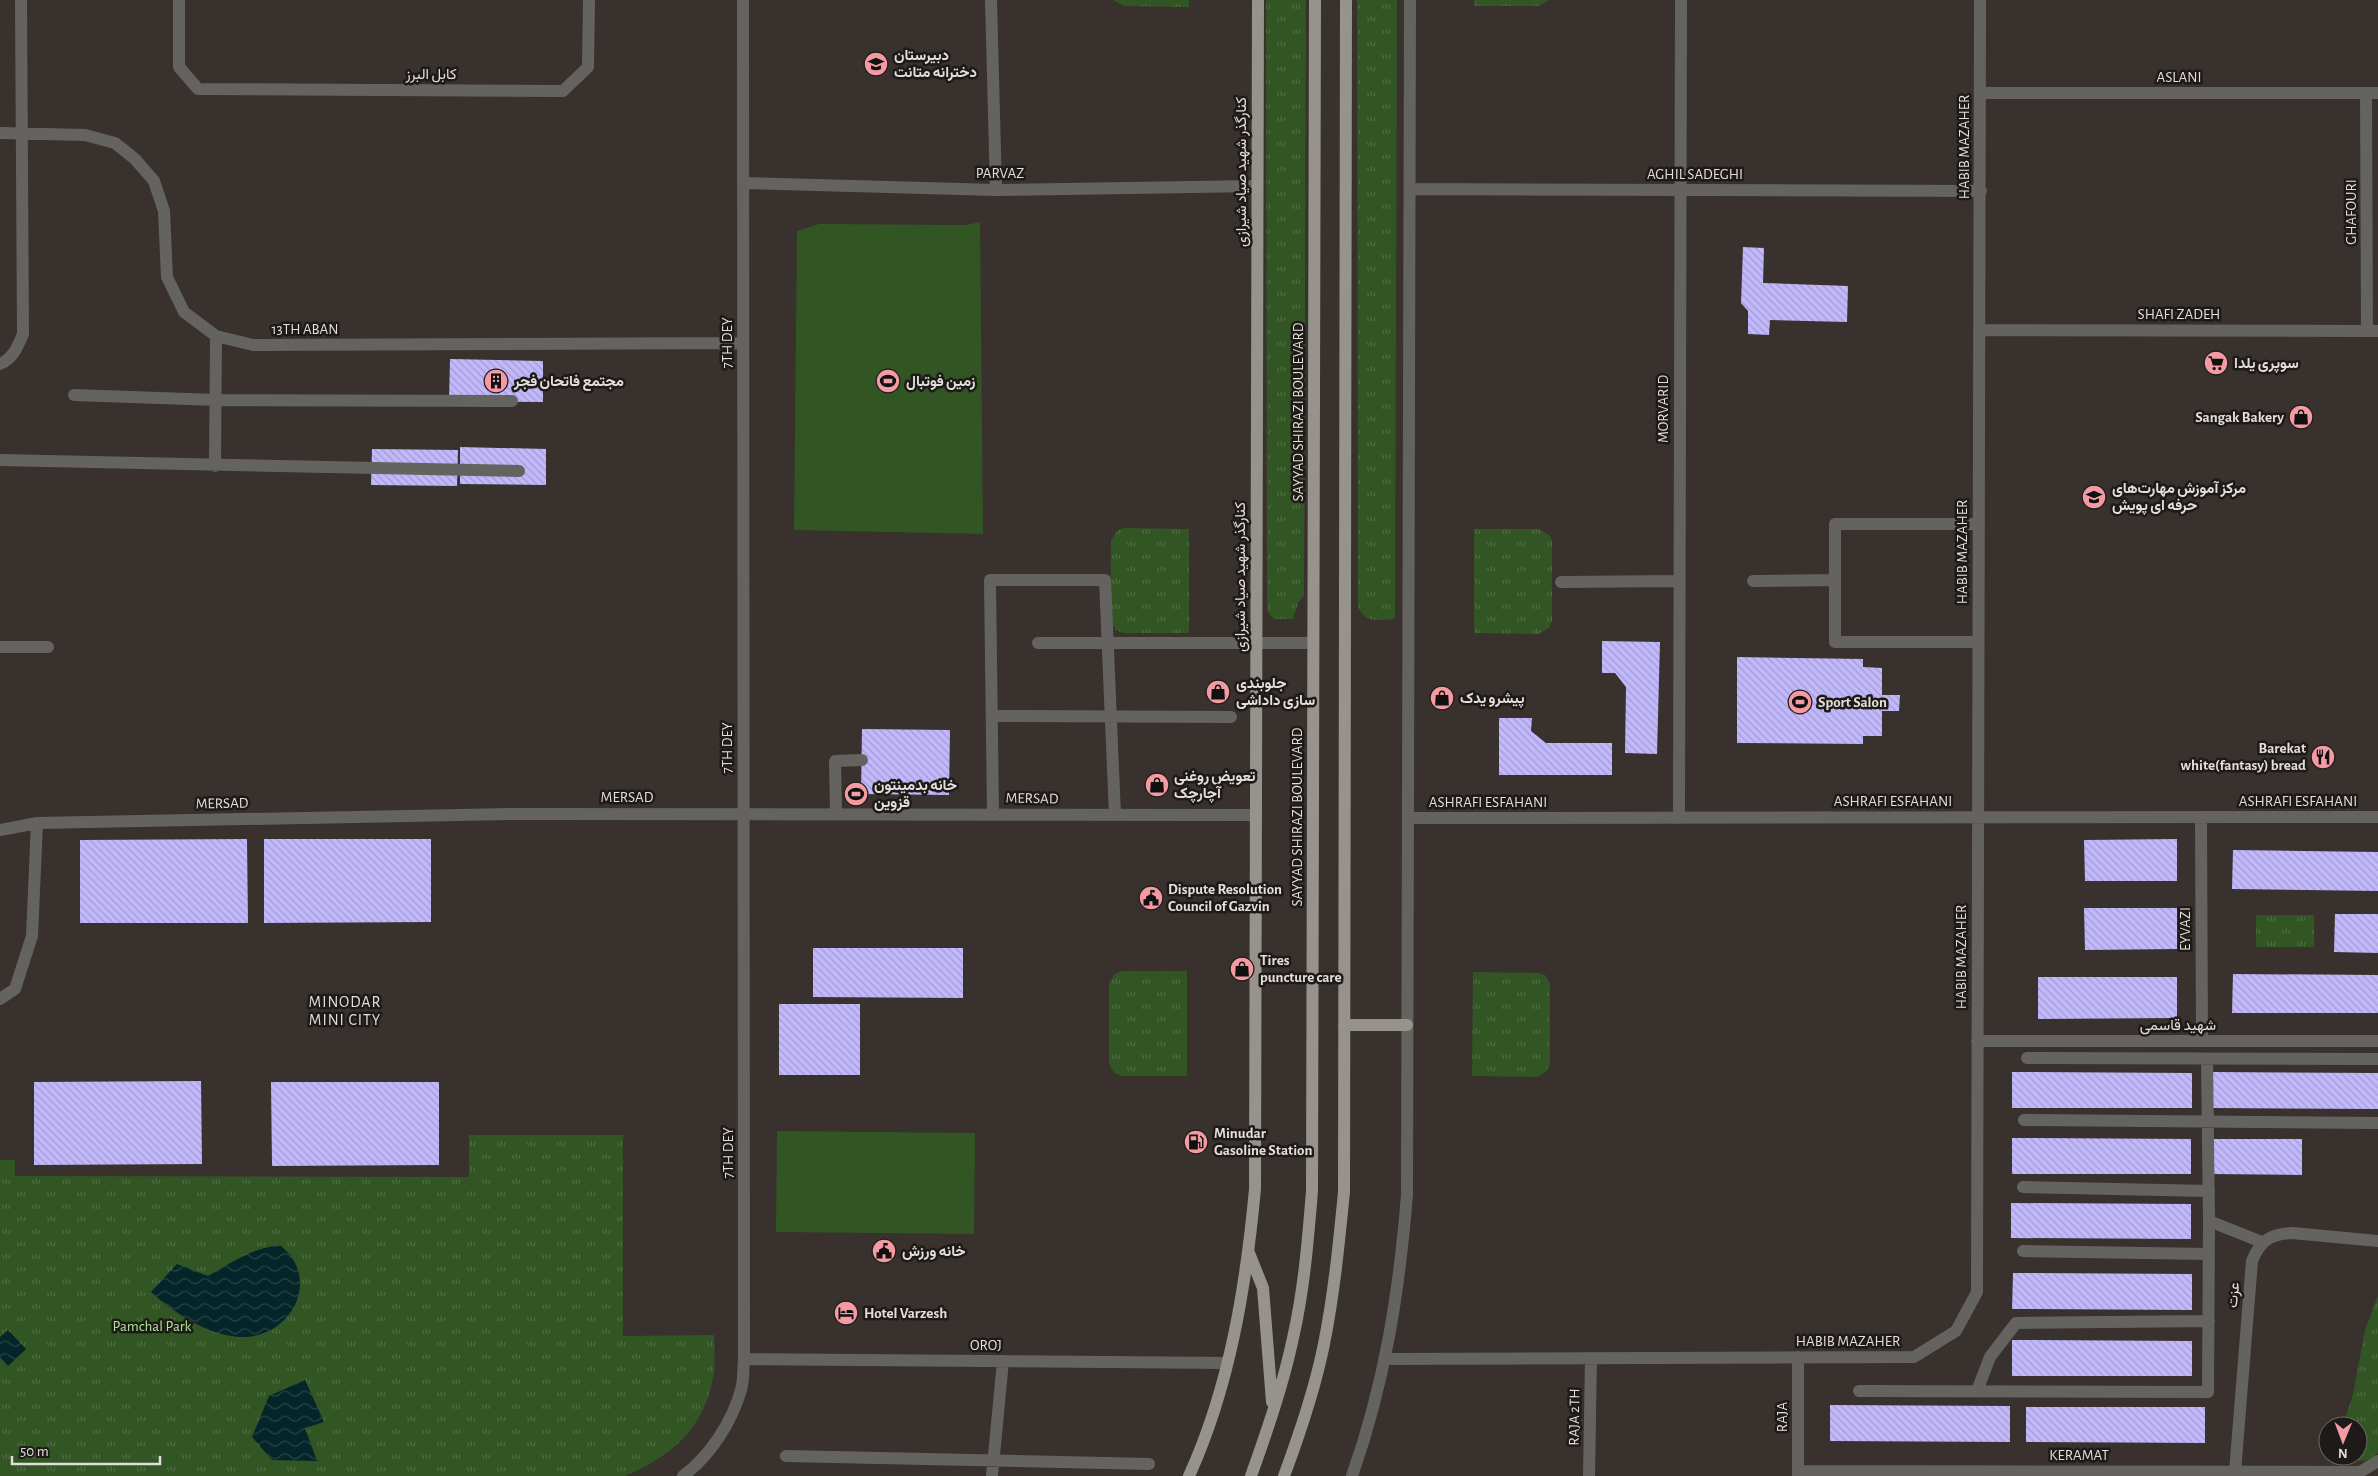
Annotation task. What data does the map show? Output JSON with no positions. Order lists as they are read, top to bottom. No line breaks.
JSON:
{"streets":{"main road":["کنارگذر شهید صیاد شیرازی","SAYYAD SHIRAZI BOULEVARD"],"street":["کابل البرز","ASLANI","HABIB MAZAHER","PARVAZ","AGHIL SADEGHI","GHAFOURI","SHAFI ZADEH","13TH ABAN","7TH DEY","MORVARID","MERSAD","ASHRAFI ESFAHANI","EYVAZI","شهید قاسمی","عزت","OROJ","RAJA 2TH","RAJA","KERAMAT"]},"crossings":[["ASLANI","HABIB MAZAHER"],["ASLANI","GHAFOURI"],["HABIB MAZAHER","AGHIL SADEGHI"],["HABIB MAZAHER","SHAFI ZADEH"],["HABIB MAZAHER","ASHRAFI ESFAHANI"],["HABIB MAZAHER","شهید قاسمی"],["HABIB MAZAHER","RAJA 2TH"],["HABIB MAZAHER","RAJA"],["کنارگذر شهید صیاد شیرازی","PARVAZ"],["کنارگذر شهید صیاد شیرازی","MERSAD"],["کنارگذر شهید صیاد شیرازی","OROJ"],["PARVAZ","7TH DEY"],["AGHIL SADEGHI","MORVARID"],["GHAFOURI","SHAFI ZADEH"],["13TH ABAN","7TH DEY"],["7TH DEY","MERSAD"],["7TH DEY","OROJ"],["MORVARID","ASHRAFI ESFAHANI"],["ASHRAFI ESFAHANI","EYVAZI"],["EYVAZI","شهید قاسمی"],["عزت","KERAMAT"],["RAJA","KERAMAT"]],"districts":["MINODAR MINI CITY"],"parks":["Pamchal Park"],"places":{"school or university":["دبیرستان دخترانه متانت","مرکز آموزش مهارت‌های حرفه ای پویش"],"supermarket":["سوپری یلدا"],"building":["مجتمع فاتحان فجر"],"sports":["زمین فوتبال","Sport Salon","خانه بدمینتون قزوین"],"shop":["Sangak Bakery","جلوبندی سازی داداشی","پیشرو یدک","تعویض روغنی آچارچک","Tires puncture care"],"restaurant":["Barekat white(fantasy) bread"],"public building":["Dispute Resolution Council of Gazvin","خانه ورزش"],"fuel station":["Minudar Gasoline Station"],"hotel":["Hotel Varzesh"]},"scale_bar":"50 m","north":"bottom"}
